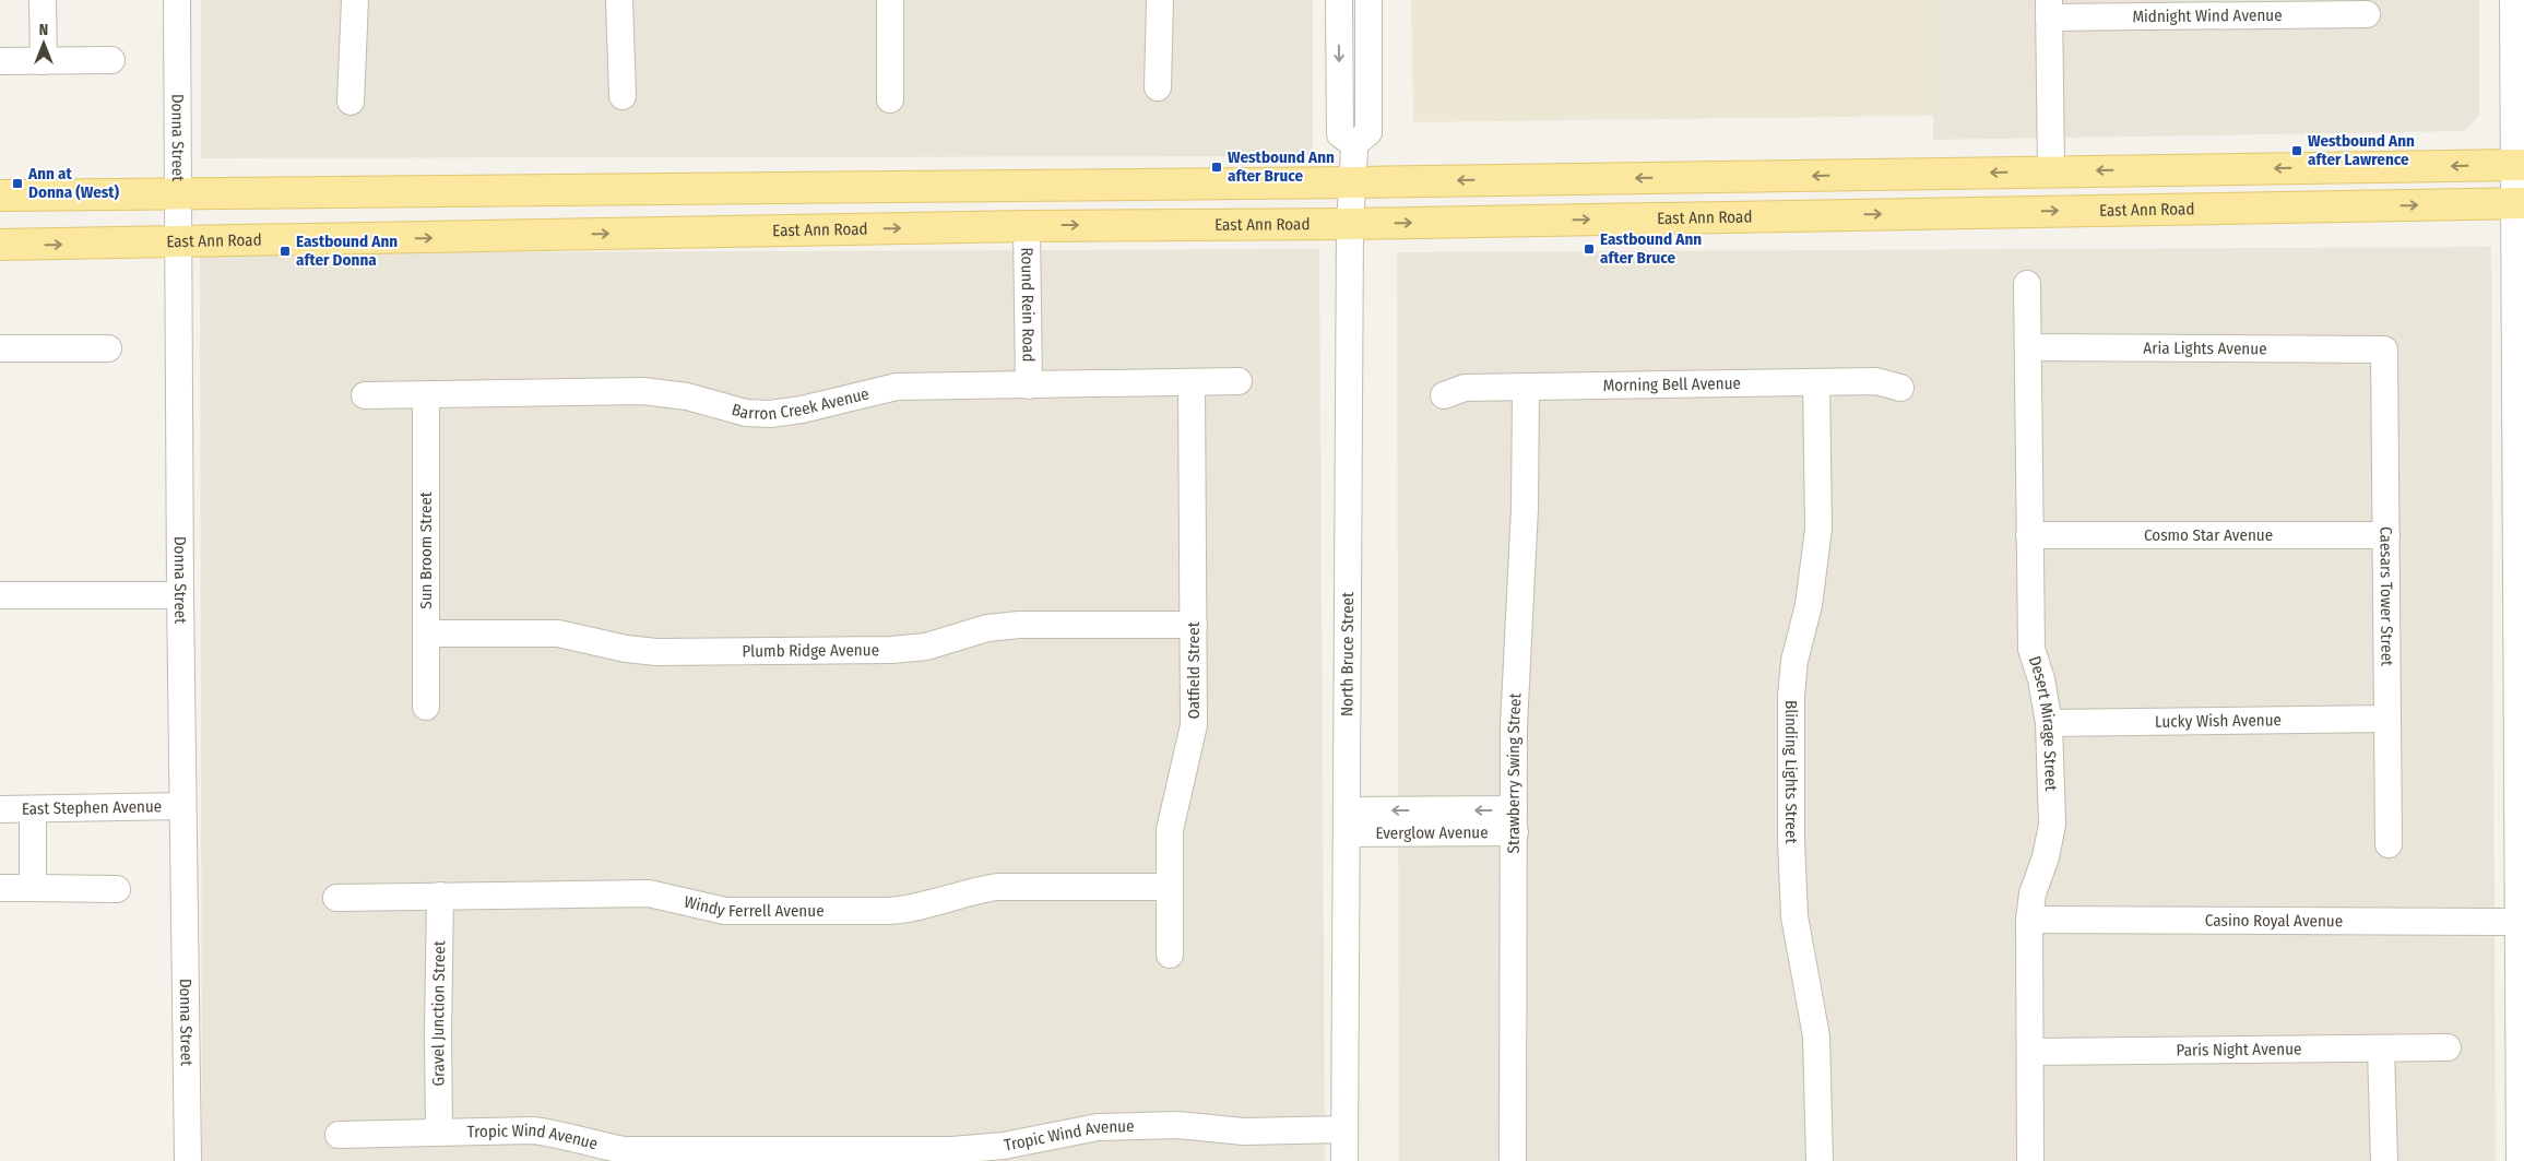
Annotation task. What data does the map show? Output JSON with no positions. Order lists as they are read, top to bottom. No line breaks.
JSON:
{"streets":{"main road":["East Ann Road"],"street":["Midnight Wind Avenue","Donna Street","Round Rein Road","Aria Lights Avenue","Morning Bell Avenue","Barron Creek Avenue","Cosmo Star Avenue","Sun Broom Street","Caesars Tower Street","Plumb Ridge Avenue","North Bruce Street","Oatfield Street","Lucky Wish Avenue","Desert Mirage Street","Blinding Lights Street","Strawberry Swing Street","East Stephen Avenue","Everglow Avenue","Windy Ferrell Avenue","Casino Royal Avenue","Gravel Junction Street","Paris Night Avenue","Tropic Wind Avenue"]},"crossings":[["Donna Street","East Ann Road"],["Donna Street","East Stephen Avenue"],["East Ann Road","Round Rein Road"],["East Ann Road","North Bruce Street"],["Round Rein Road","Barron Creek Avenue"],["Aria Lights Avenue","Caesars Tower Street"],["Aria Lights Avenue","Desert Mirage Street"],["Morning Bell Avenue","Blinding Lights Street"],["Morning Bell Avenue","Strawberry Swing Street"],["Barron Creek Avenue","Sun Broom Street"],["Barron Creek Avenue","Oatfield Street"],["Cosmo Star Avenue","Caesars Tower Street"],["Cosmo Star Avenue","Desert Mirage Street"],["Sun Broom Street","Plumb Ridge Avenue"],["Caesars Tower Street","Lucky Wish Avenue"],["Plumb Ridge Avenue","Oatfield Street"],["North Bruce Street","Everglow Avenue"],["North Bruce Street","Tropic Wind Avenue"],["Oatfield Street","Windy Ferrell Avenue"],["Lucky Wish Avenue","Desert Mirage Street"],["Desert Mirage Street","Casino Royal Avenue"],["Desert Mirage Street","Paris Night Avenue"],["Strawberry Swing Street","Everglow Avenue"],["Windy Ferrell Avenue","Gravel Junction Street"],["Gravel Junction Street","Tropic Wind Avenue"]],"places":{"transit":["Westbound Ann after Lawrence","Westbound Ann after Bruce","Ann at Donna (West)","Eastbound Ann after Bruce","Eastbound Ann after Donna"]},"north":"top"}
